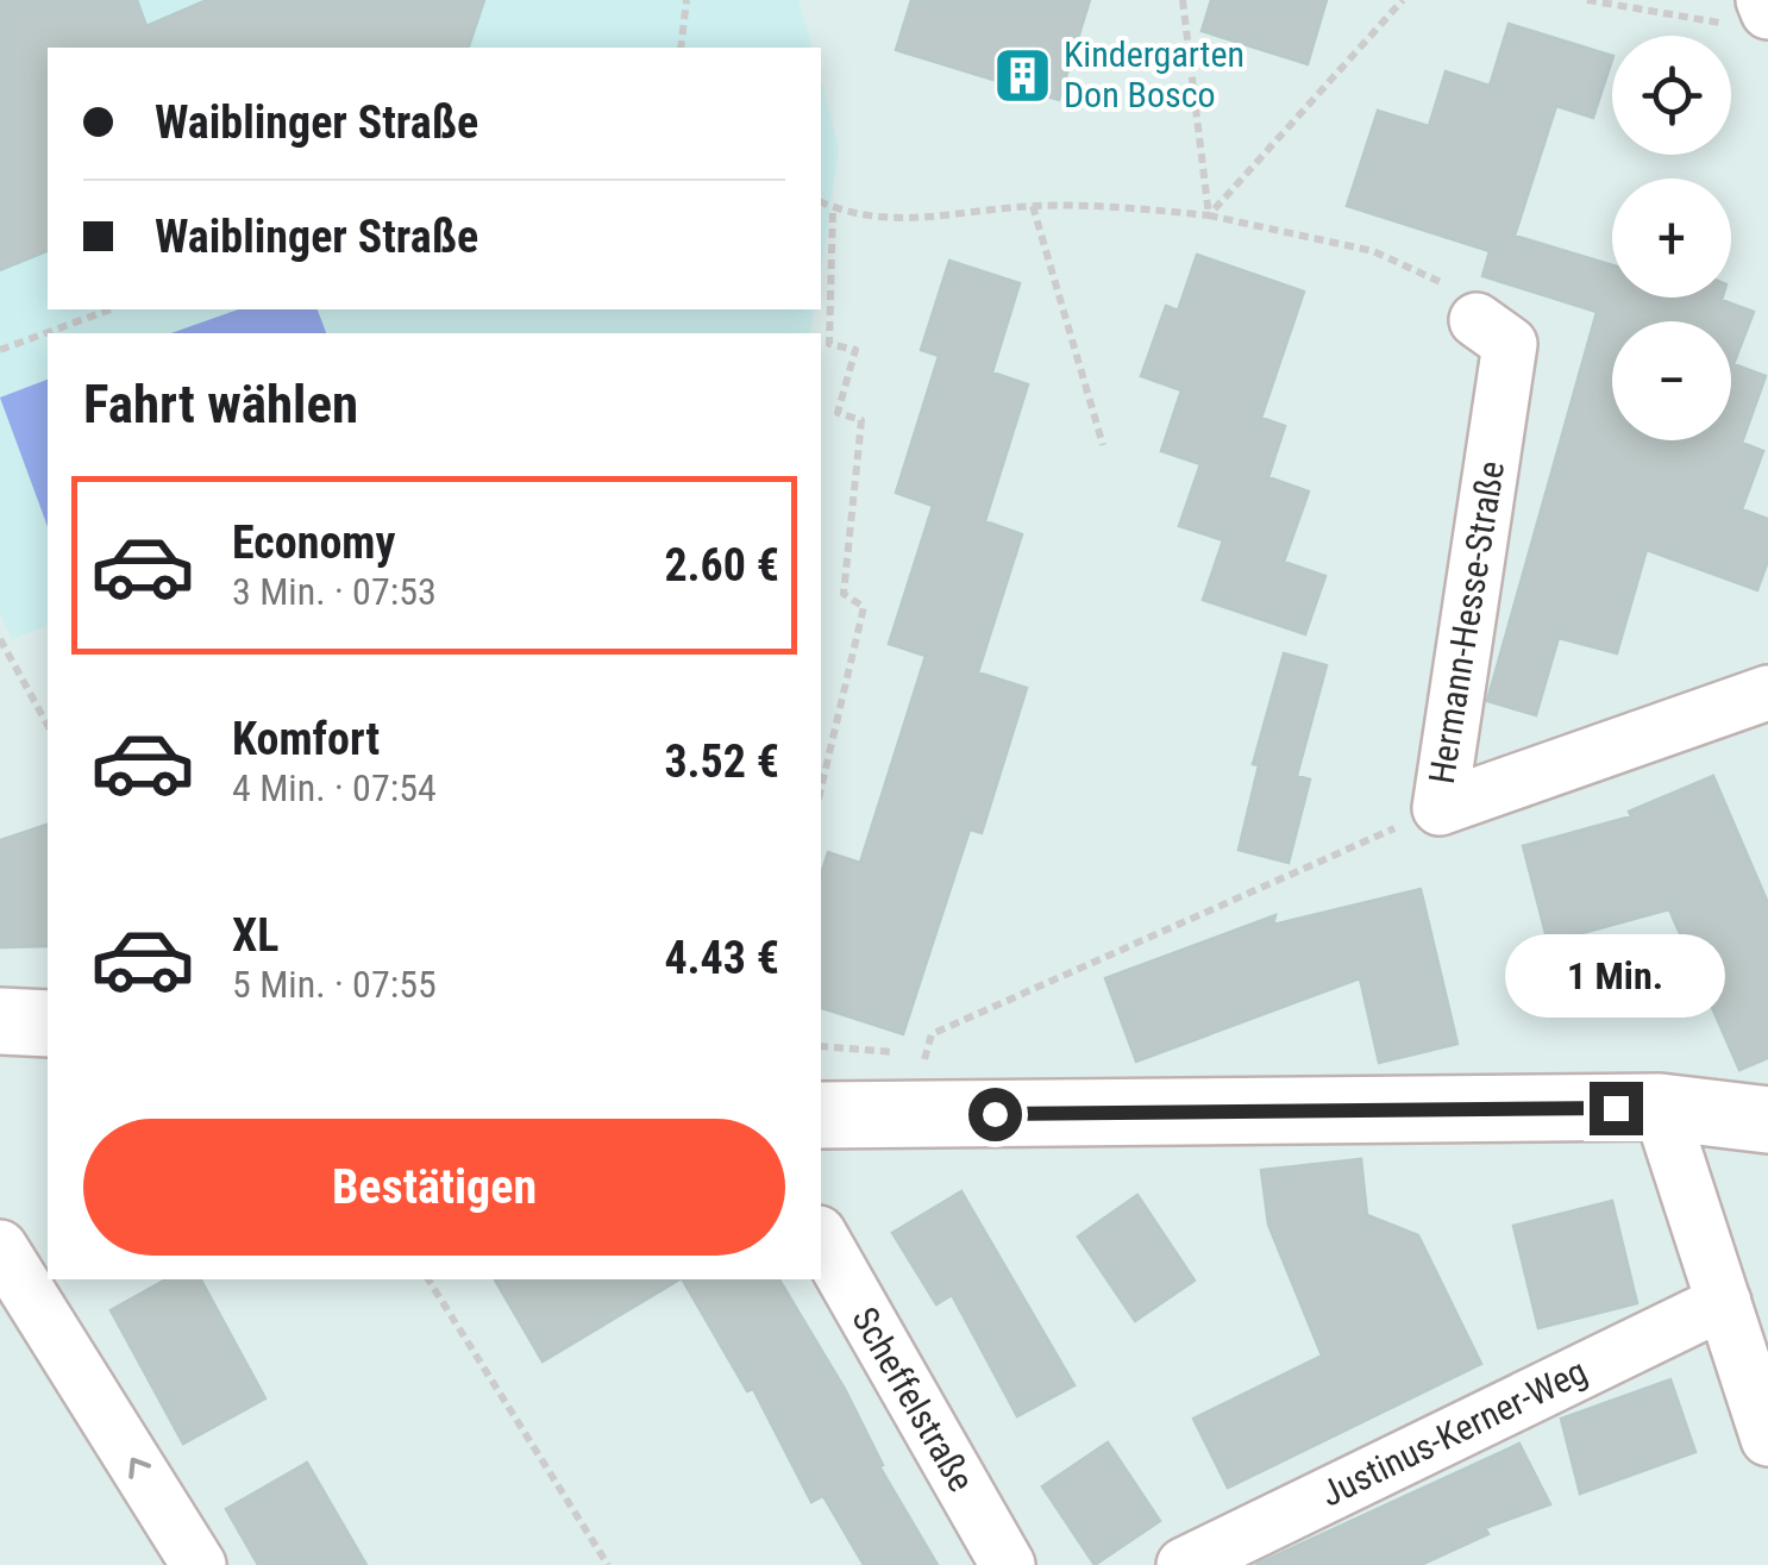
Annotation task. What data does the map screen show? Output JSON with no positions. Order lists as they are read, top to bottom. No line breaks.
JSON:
{"streets":{"street":["Hermann-Hesse-Straße","Scheffelstraße","Justinus-Kerner-Weg"]},"places":{"building":["Kindergarten Don Bosco"]},"page":{"map_buttons":["+","−"],"banner":["Waiblinger Straße","Waiblinger Straße"],"heading":"Fahrt wählen","list":[{"name":"Economy","note":"3 Min. · 07:53","value":"2.60 €"},{"name":"Komfort","note":"4 Min. · 07:54","value":"3.52 €"},{"name":"XL","note":"5 Min. · 07:55","value":"4.43 €"}],"bubble":"1 Min.","buttons":"Bestätigen"}}
